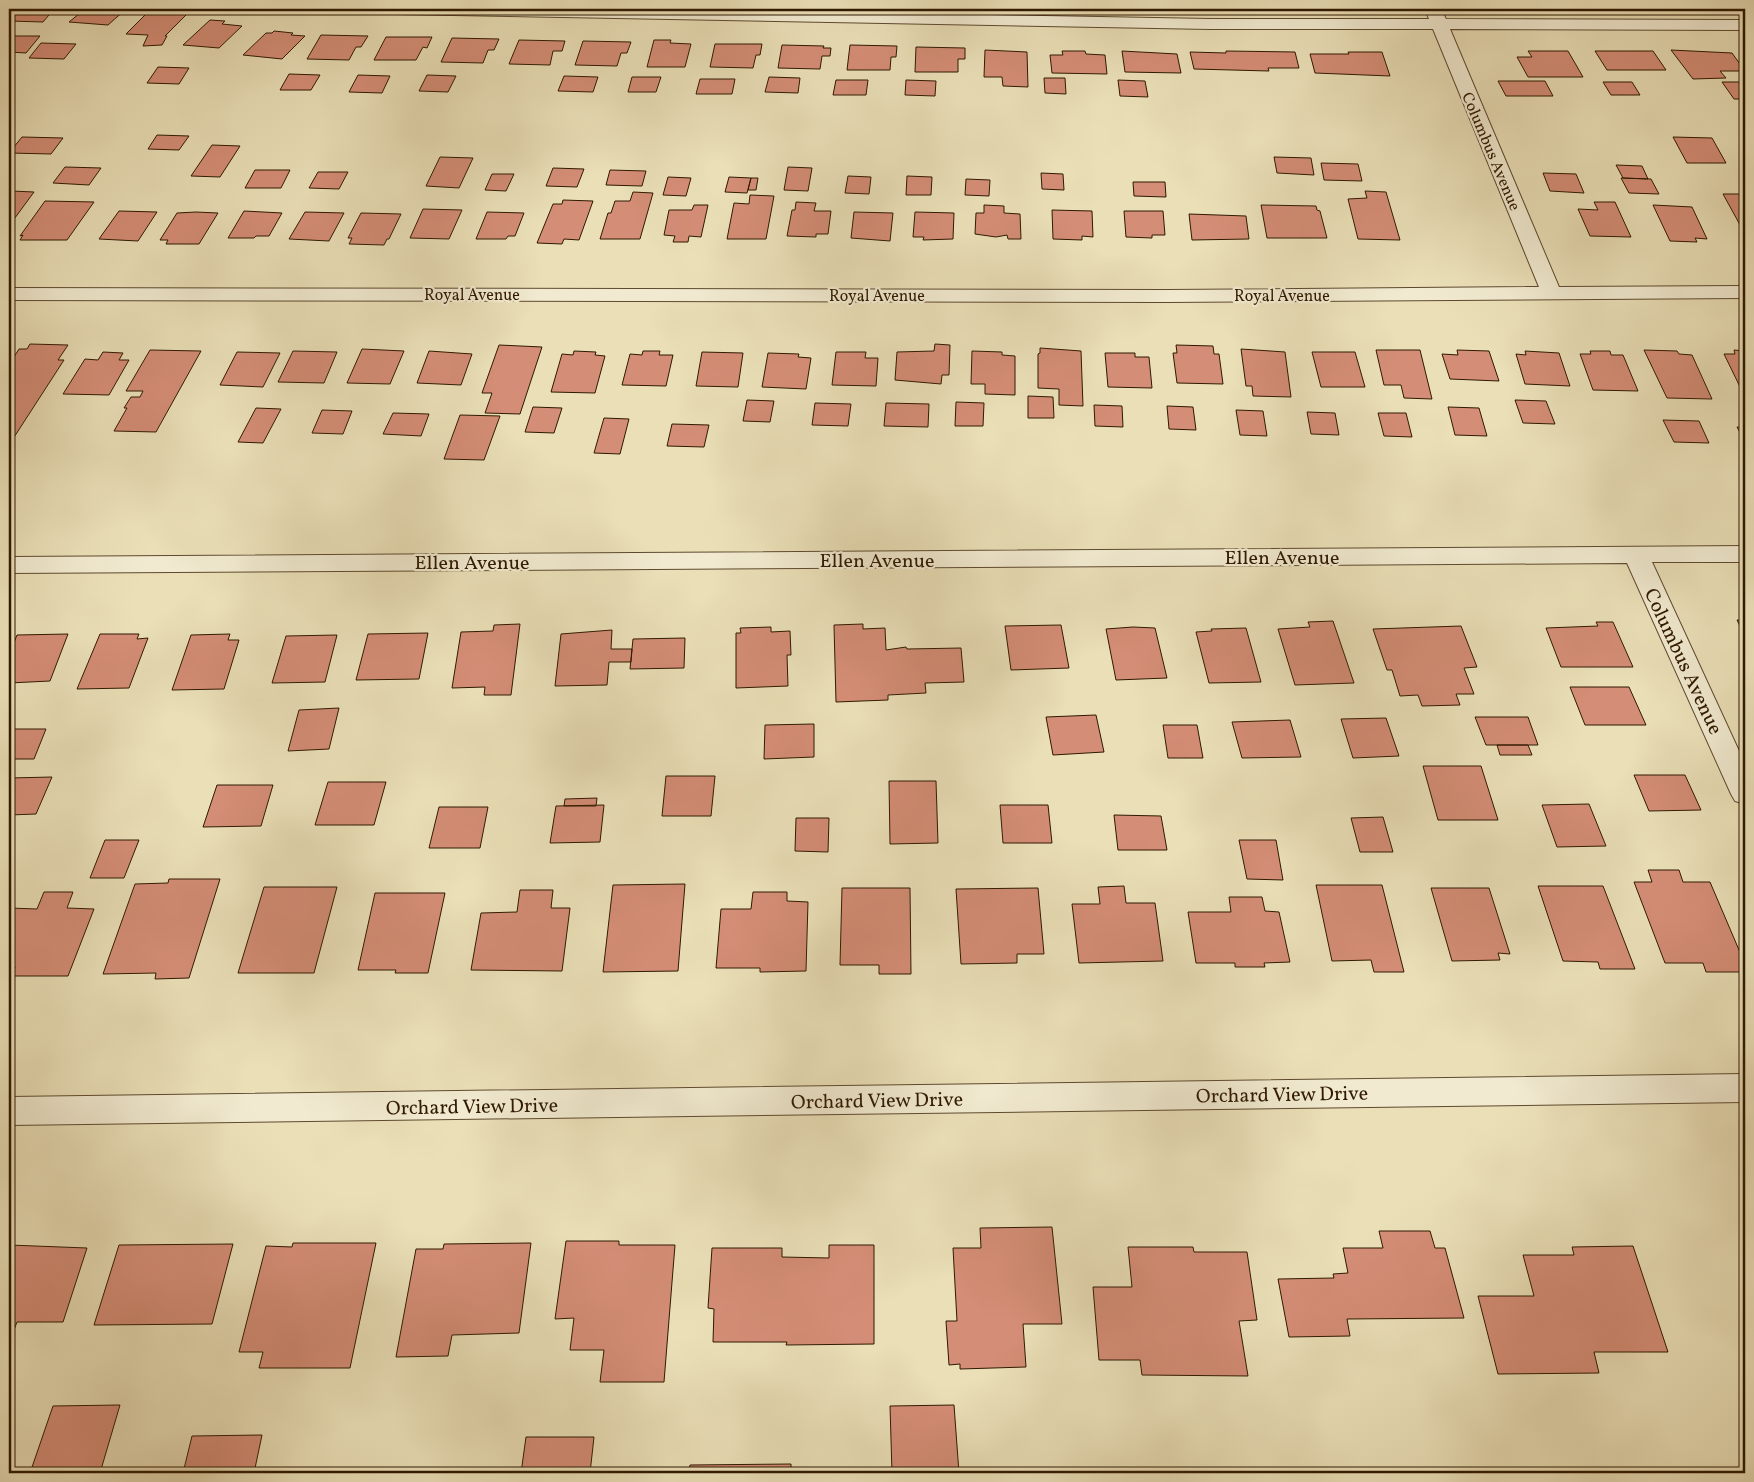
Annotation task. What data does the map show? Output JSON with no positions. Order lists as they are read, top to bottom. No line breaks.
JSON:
{"streets":{"street":["Columbus Avenue","Royal Avenue","Ellen Avenue","Orchard View Drive"]},"crossings":[["Columbus Avenue","Royal Avenue"],["Columbus Avenue","Ellen Avenue"]]}
